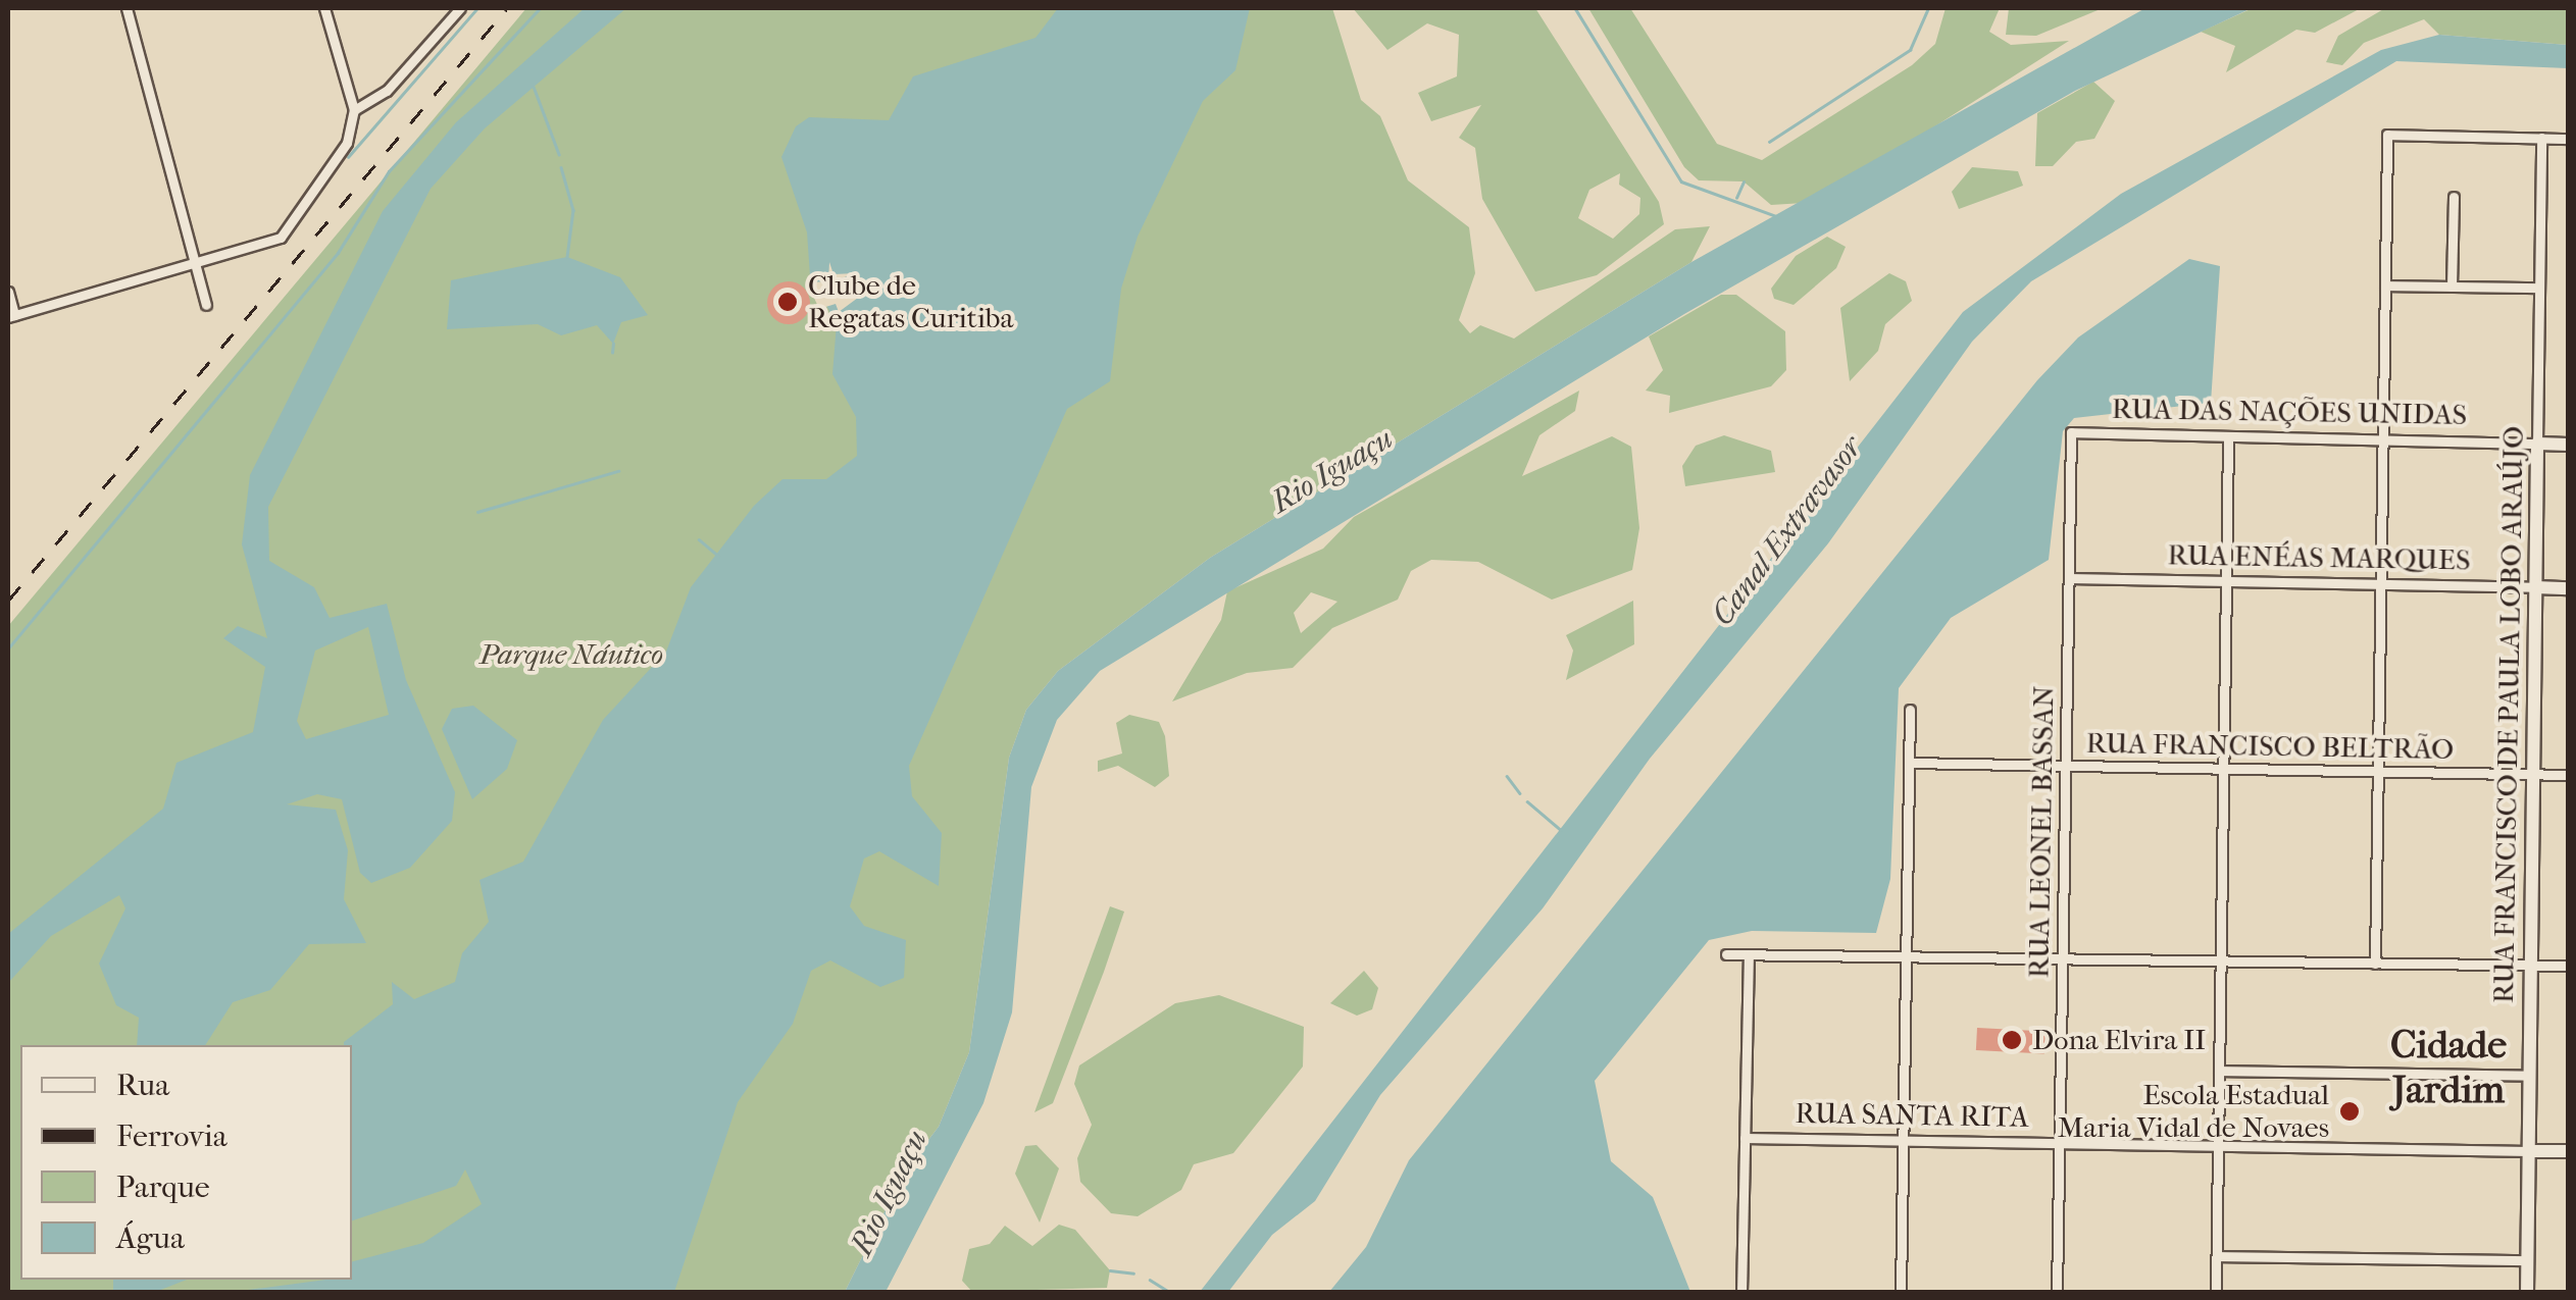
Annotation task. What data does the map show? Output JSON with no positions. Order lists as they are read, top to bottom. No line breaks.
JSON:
{"streets":{"street":["RUA DAS NAÇÕES UNIDAS","RUA ENÉAS MARQUES","RUA FRANCISCO DE PAULA LOBO ARAÚJO","RUA FRANCISCO BELTRÃO","RUA LEONEL BASSAN","RUA SANTA RITA"]},"crossings":[["RUA DAS NAÇÕES UNIDAS","RUA FRANCISCO DE PAULA LOBO ARAÚJO"],["RUA DAS NAÇÕES UNIDAS","RUA LEONEL BASSAN"],["RUA ENÉAS MARQUES","RUA FRANCISCO DE PAULA LOBO ARAÚJO"],["RUA ENÉAS MARQUES","RUA LEONEL BASSAN"],["RUA FRANCISCO DE PAULA LOBO ARAÚJO","RUA FRANCISCO BELTRÃO"],["RUA FRANCISCO DE PAULA LOBO ARAÚJO","RUA SANTA RITA"],["RUA FRANCISCO BELTRÃO","RUA LEONEL BASSAN"],["RUA LEONEL BASSAN","RUA SANTA RITA"]],"districts":["Cidade Jardim"],"water":["Rio Iguaçu","Canal Extravasor"],"parks":["Parque Náutico"],"places":["Clube de Regatas Curitiba","Dona Elvira II","Escola Estadual Maria Vidal de Novaes"],"legend":["Rua","Ferrovia","Parque","Água"]}
